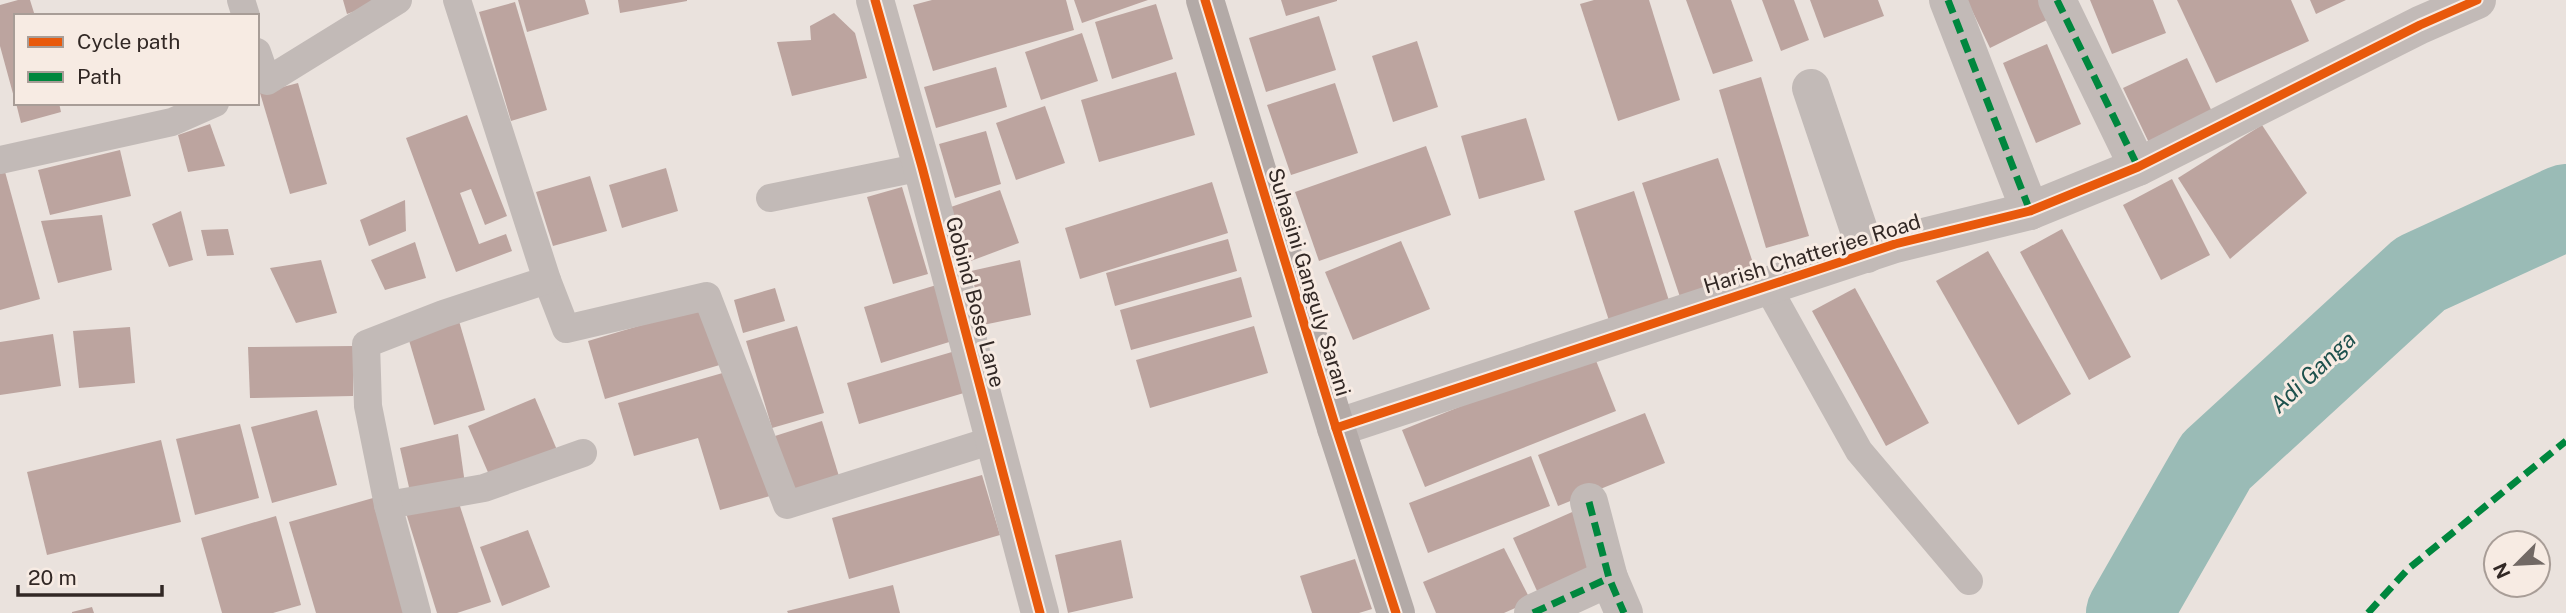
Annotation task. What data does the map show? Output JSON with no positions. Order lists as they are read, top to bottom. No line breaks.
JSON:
{"streets":{"street":["Harish Chatterjee Road","Suhasini Ganguly Sarani","Gobind Bose Lane"]},"crossings":[["Harish Chatterjee Road","Suhasini Ganguly Sarani"]],"water":["Adi Ganga"],"legend":["Cycle path","Path"],"scale_bar":"20 m","north":"bottom left"}
